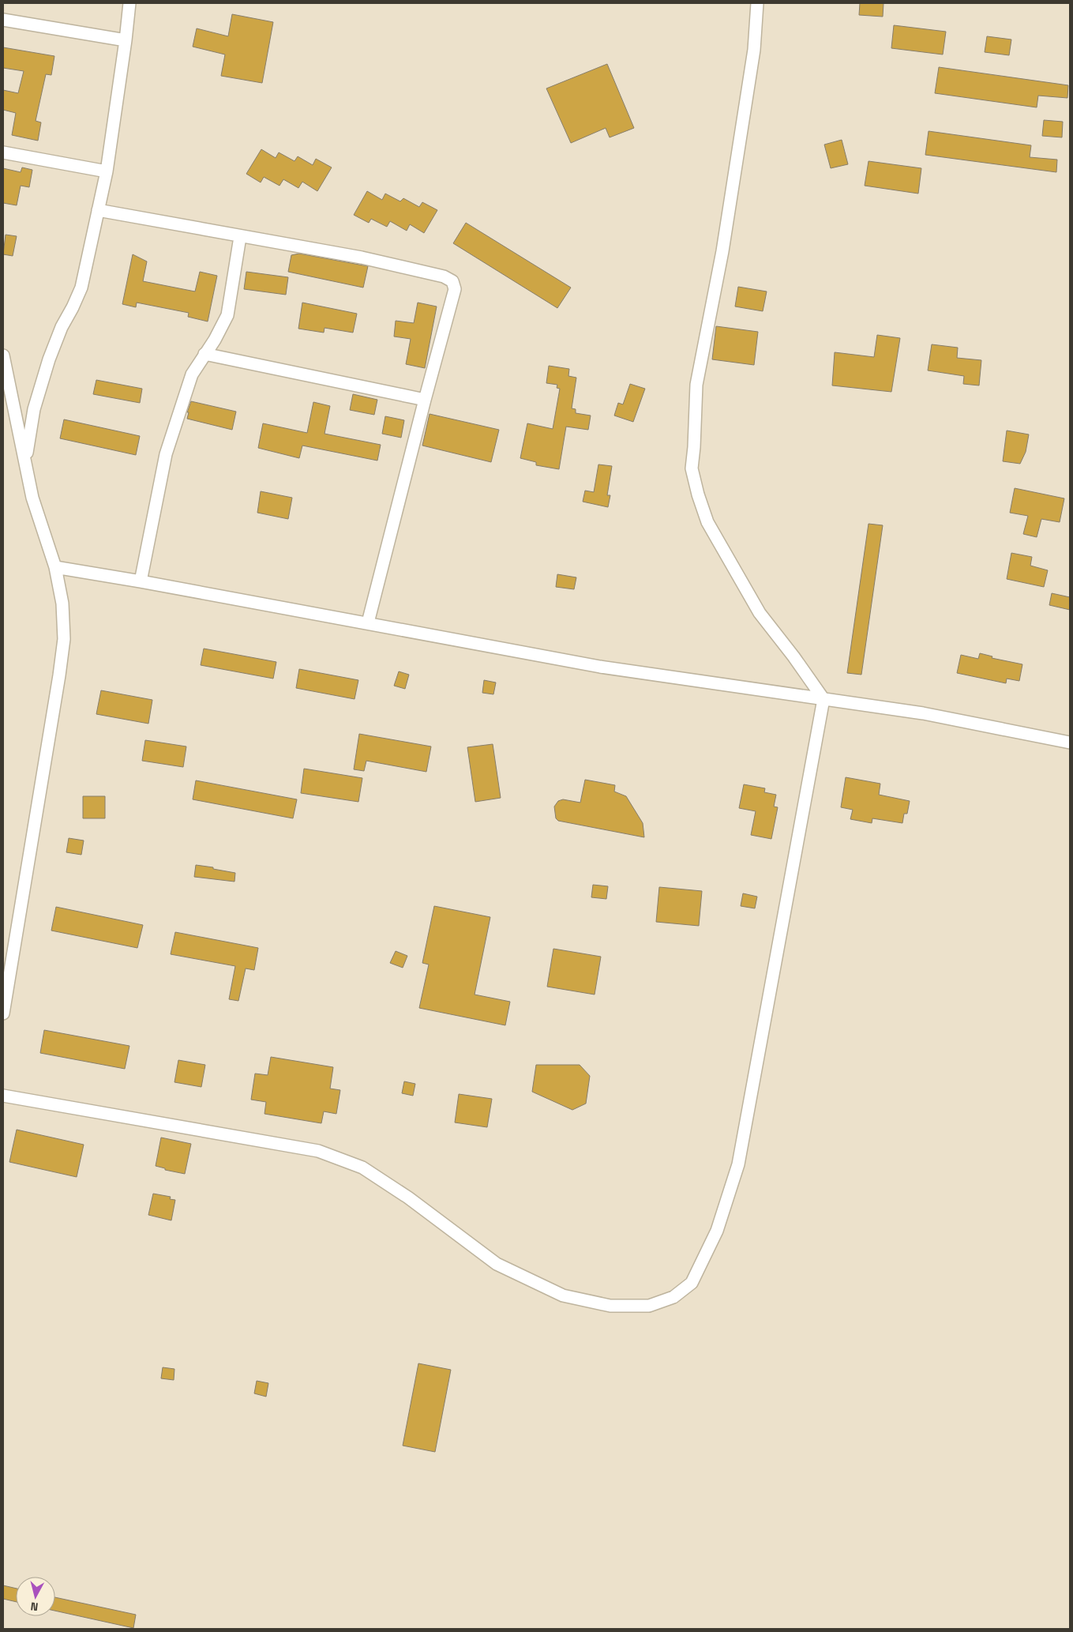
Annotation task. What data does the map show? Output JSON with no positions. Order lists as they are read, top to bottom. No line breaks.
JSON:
{"north":"bottom"}
